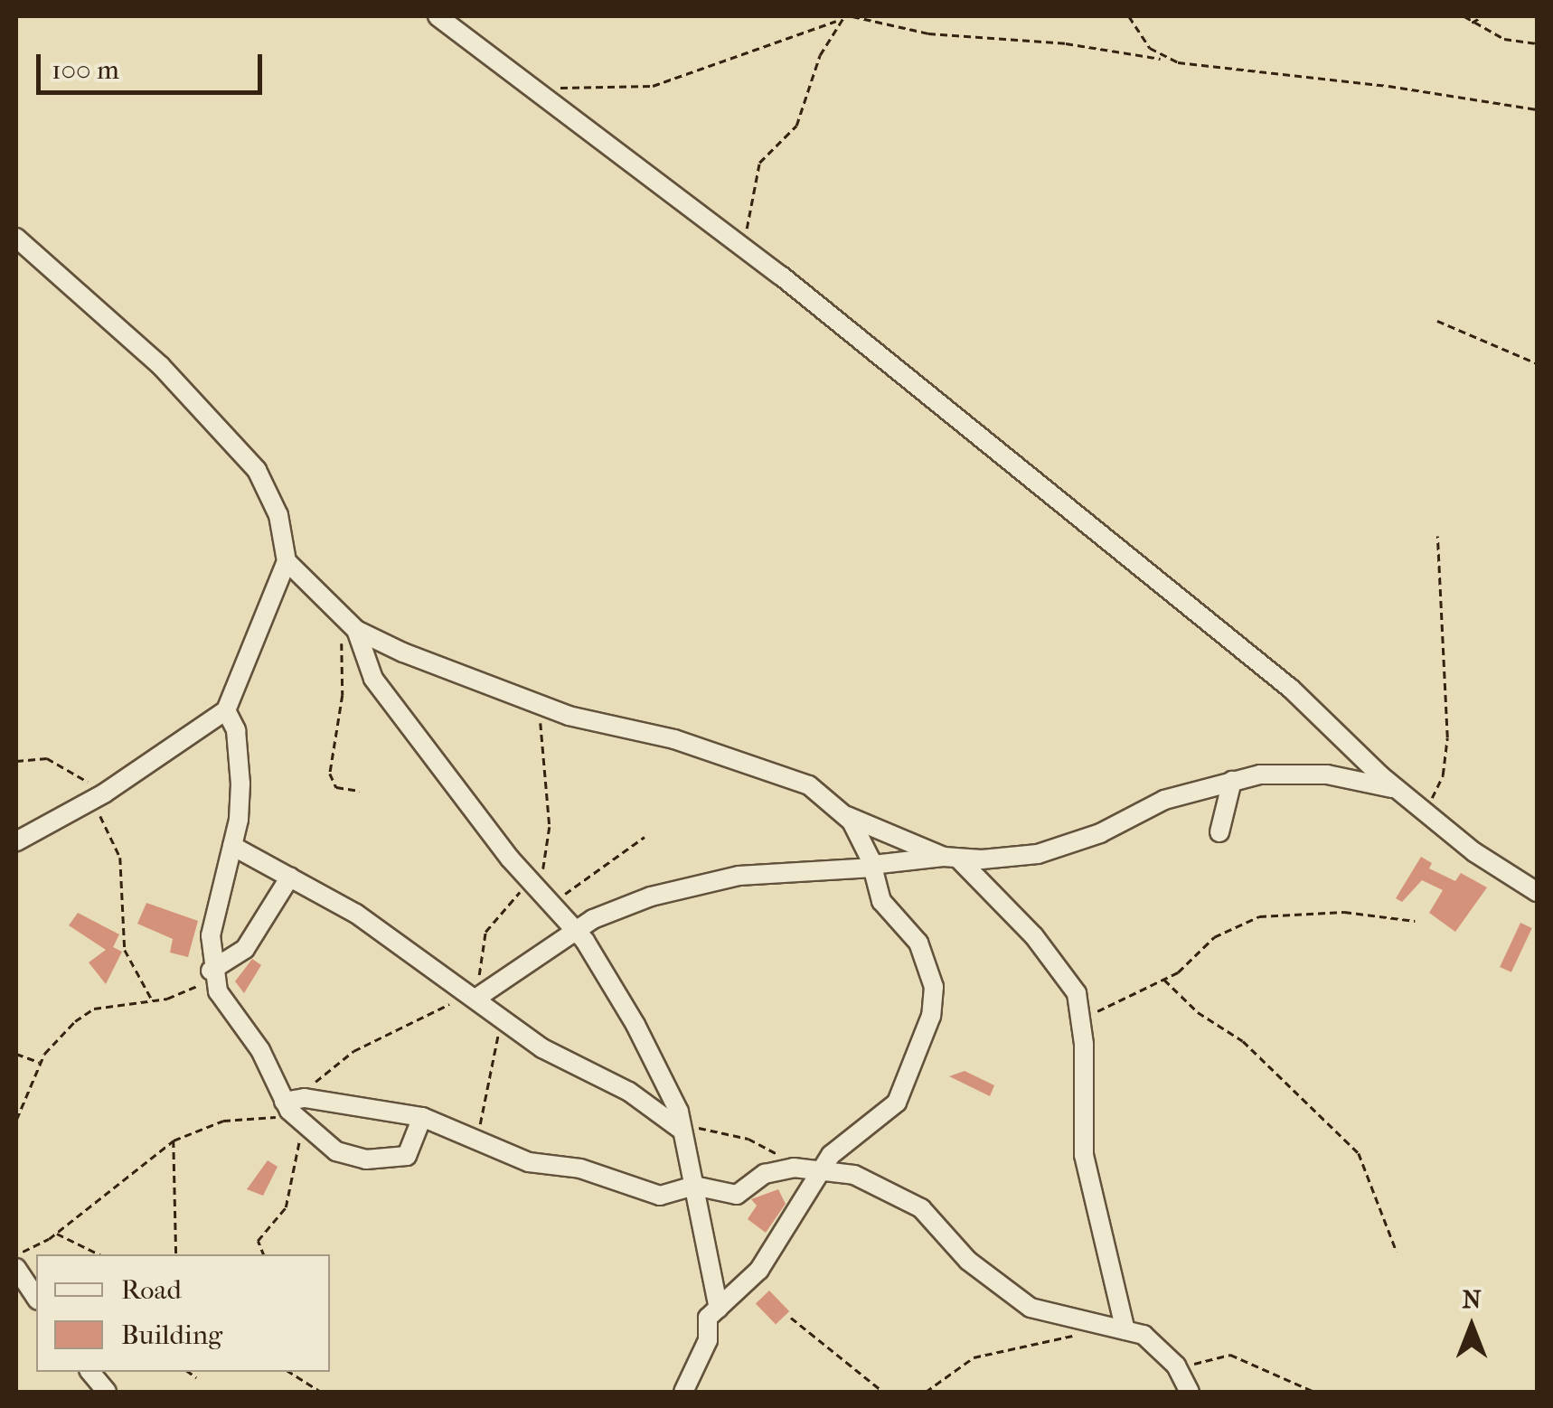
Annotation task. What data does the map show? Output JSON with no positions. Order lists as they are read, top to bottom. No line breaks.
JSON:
{"legend":["Road","Building"],"scale_bar":"100 m","north":"top"}
